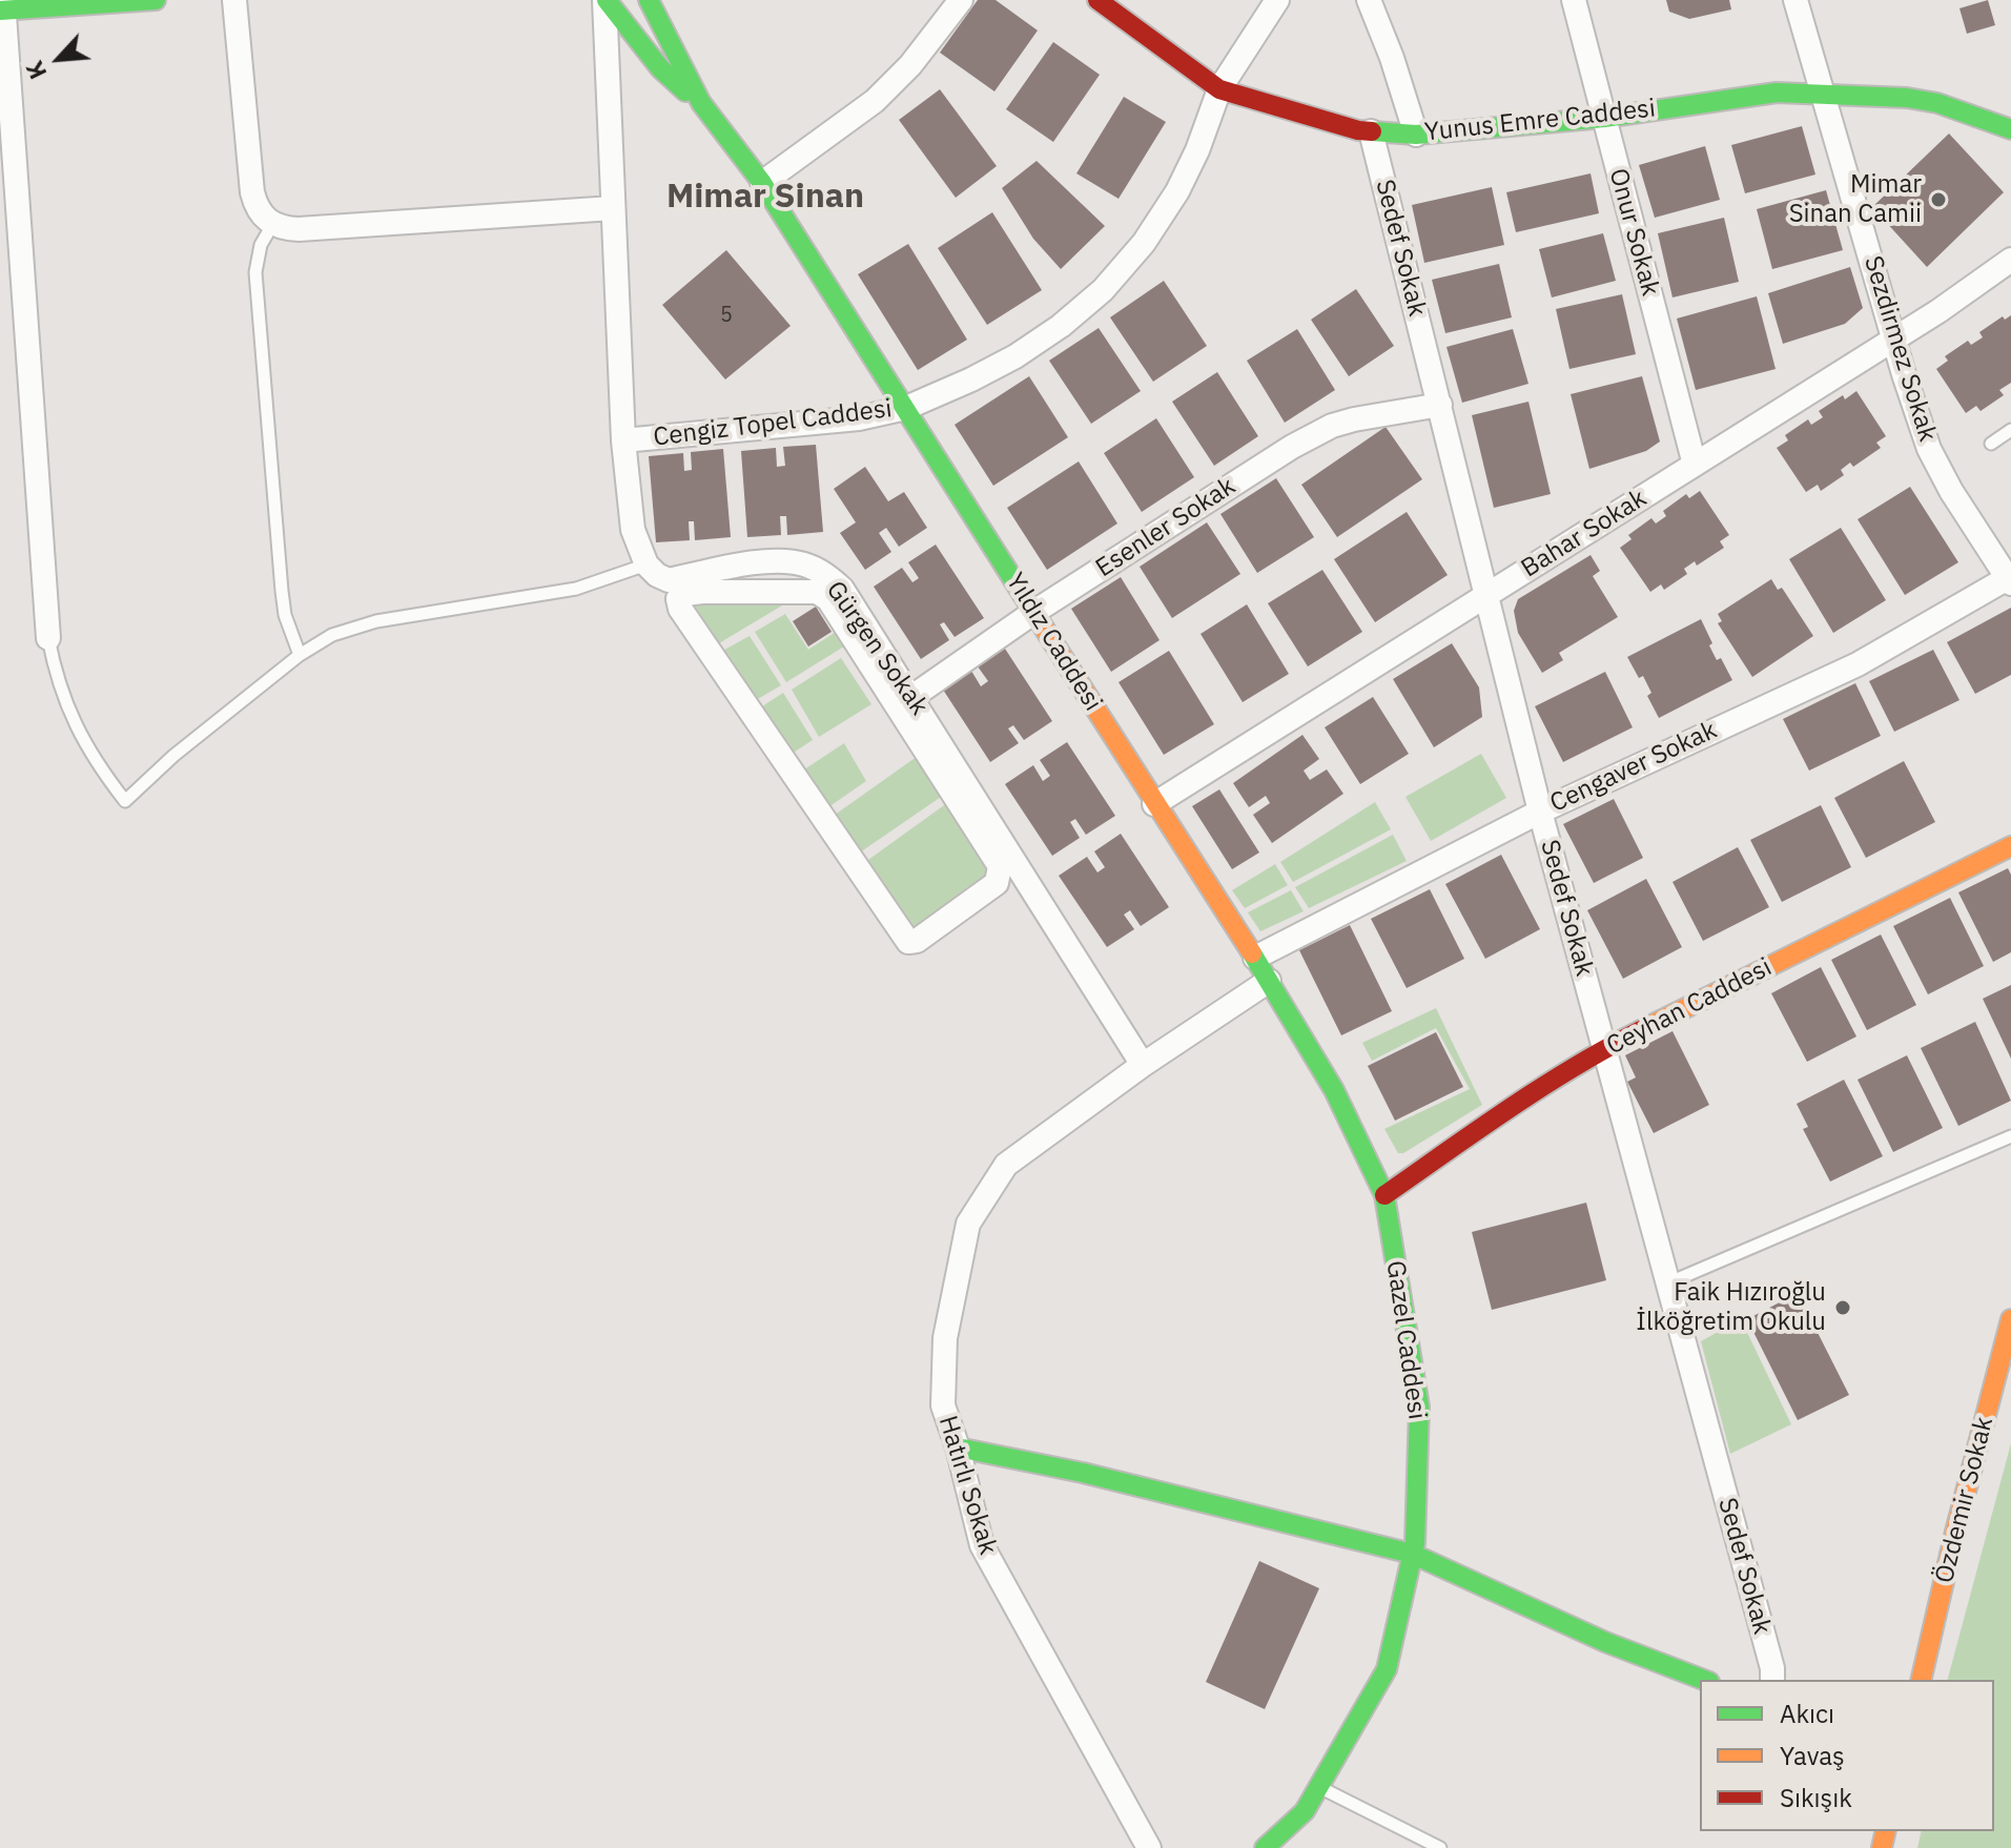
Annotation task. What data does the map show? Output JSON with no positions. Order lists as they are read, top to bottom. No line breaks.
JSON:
{"streets":{"street":["Yunus Emre Caddesi","Onur Sokak","Sedef Sokak","Sezdirmez Sokak","Cengiz Topel Caddesi","Esenler Sokak","Bahar Sokak","Yıldız Caddesi","Gürgen Sokak","Cengaver Sokak","Ceyhan Caddesi","Gazel Caddesi","Hatırlı Sokak","Özdemir Sokak"]},"crossings":[["Yunus Emre Caddesi","Onur Sokak"],["Yunus Emre Caddesi","Sedef Sokak"],["Yunus Emre Caddesi","Sezdirmez Sokak"],["Yunus Emre Caddesi","Cengiz Topel Caddesi"],["Onur Sokak","Bahar Sokak"],["Sedef Sokak","Esenler Sokak"],["Sedef Sokak","Bahar Sokak"],["Sedef Sokak","Cengaver Sokak"],["Sedef Sokak","Ceyhan Caddesi"],["Sezdirmez Sokak","Bahar Sokak"],["Sezdirmez Sokak","Cengaver Sokak"],["Cengiz Topel Caddesi","Yıldız Caddesi"],["Esenler Sokak","Yıldız Caddesi"],["Esenler Sokak","Gürgen Sokak"],["Bahar Sokak","Yıldız Caddesi"],["Yıldız Caddesi","Cengaver Sokak"],["Yıldız Caddesi","Ceyhan Caddesi"],["Yıldız Caddesi","Gazel Caddesi"],["Yıldız Caddesi","Hatırlı Sokak"],["Gürgen Sokak","Hatırlı Sokak"],["Ceyhan Caddesi","Gazel Caddesi"]],"districts":["Mimar Sinan"],"places":["Mimar Sinan Camii","Faik Hızıroğlu İlköğretim Okulu"],"house_numbers":["5"],"legend":["Akıcı","Yavaş","Sıkışık"],"north":"bottom left"}
